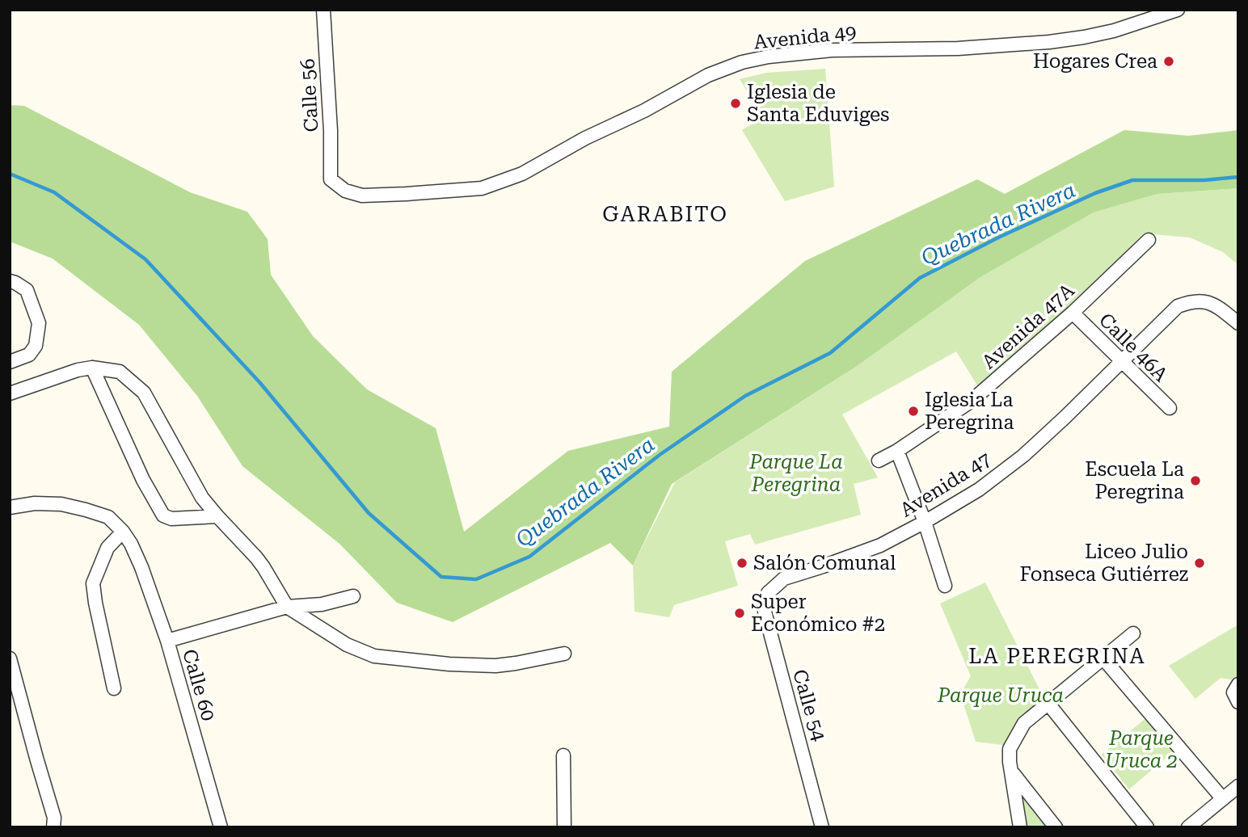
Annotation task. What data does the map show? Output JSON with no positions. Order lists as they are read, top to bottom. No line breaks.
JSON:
{"streets":{"street":["Avenida 49","Calle 56","Avenida 47A","Calle 46A","Avenida 47","Calle 60","Calle 54"]},"crossings":[["Avenida 49","Calle 56"],["Avenida 47A","Calle 46A"],["Calle 46A","Avenida 47"],["Avenida 47","Calle 54"]],"districts":["GARABITO","LA PEREGRINA"],"water":["Quebrada Rivera"],"parks":["Parque La Peregrina","Parque Uruca","Parque Uruca 2"],"places":["Hogares Crea","Iglesia de Santa Eduviges","Iglesia La Peregrina","Escuela La Peregrina","Salón Comunal","Liceo Julio Fonseca Gutiérrez","Super Económico #2"]}
